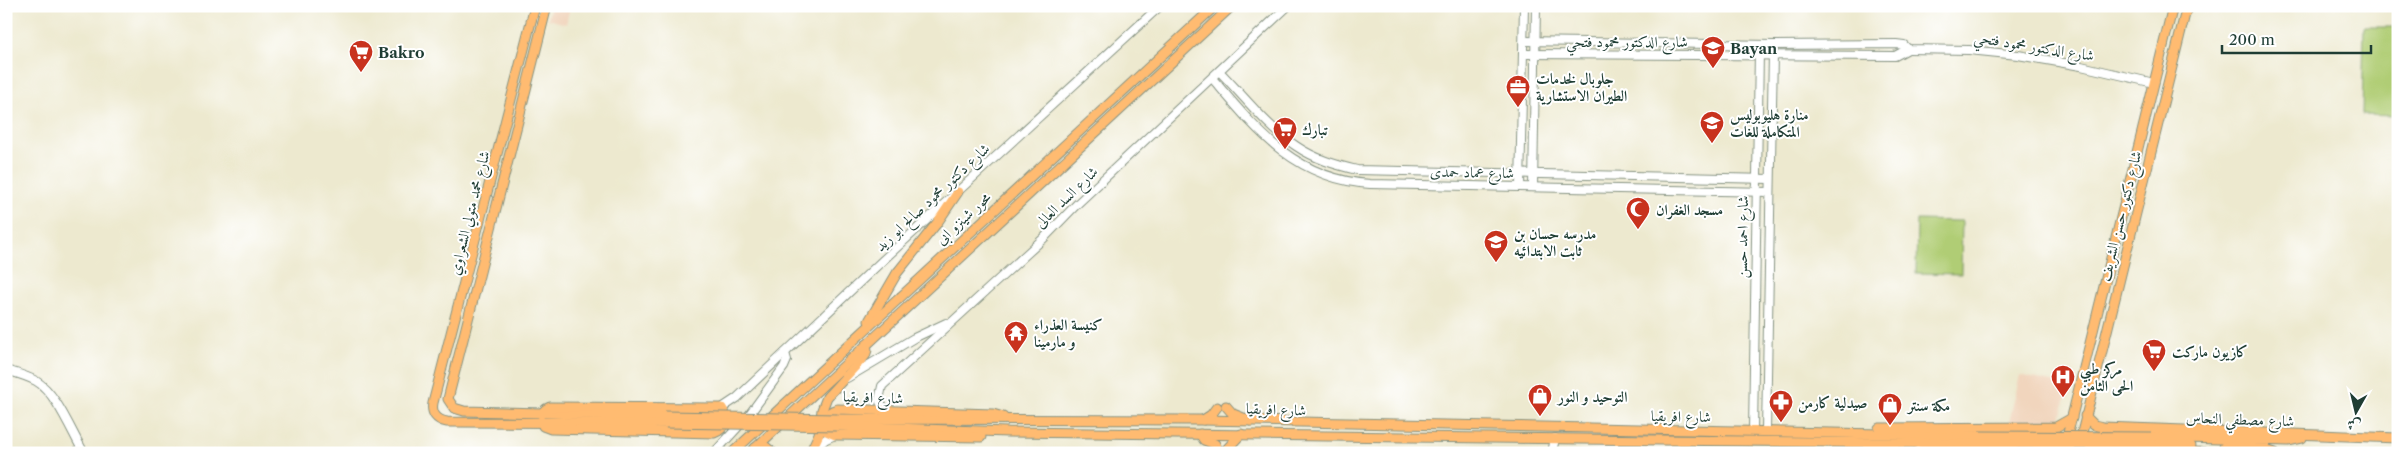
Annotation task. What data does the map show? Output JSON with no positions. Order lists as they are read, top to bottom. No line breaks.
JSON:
{"streets":{"main road":["شارع محمد متولي الشعراوي","شارع دكتور حسن الشريف","محور شينزو ابى","شارع افريقيا","شارع مصطفي النحاس"],"street":["شارع الدكتور محمود فتحي","شارع عماد حمدى","شارع دكتور محمود صالح ابو زيد","شارع السد العالى","شارع احمد حسن"]},"crossings":[["شارع الدكتور محمود فتحي","شارع دكتور حسن الشريف"],["شارع الدكتور محمود فتحي","شارع احمد حسن"],["شارع عماد حمدى","شارع السد العالى"],["شارع عماد حمدى","شارع احمد حسن"],["شارع السد العالى","شارع افريقيا"],["شارع دكتور حسن الشريف","شارع افريقيا"],["شارع دكتور حسن الشريف","شارع مصطفي النحاس"],["شارع احمد حسن","شارع افريقيا"]],"places":{"school or university":["Bayan","منارة هليوبوليس المتكاملة للغات","مدرسه حسان بن ثابت الابتدائيه"],"supermarket":["Bakro","تبارك","كازيون ماركت"],"office":["جلوبال لخدمات الطيران الاستشارية"],"mosque":["مسجد الغفران"],"temple":["كنيسة العذراء و مارمينا"],"hospital":["مركز طبي الحى الثامن"],"shop":["التوحيد و النور","مكة سنتر"],"pharmacy":["صيدلية كارمن"]},"scale_bar":"200 m","north":"bottom"}
